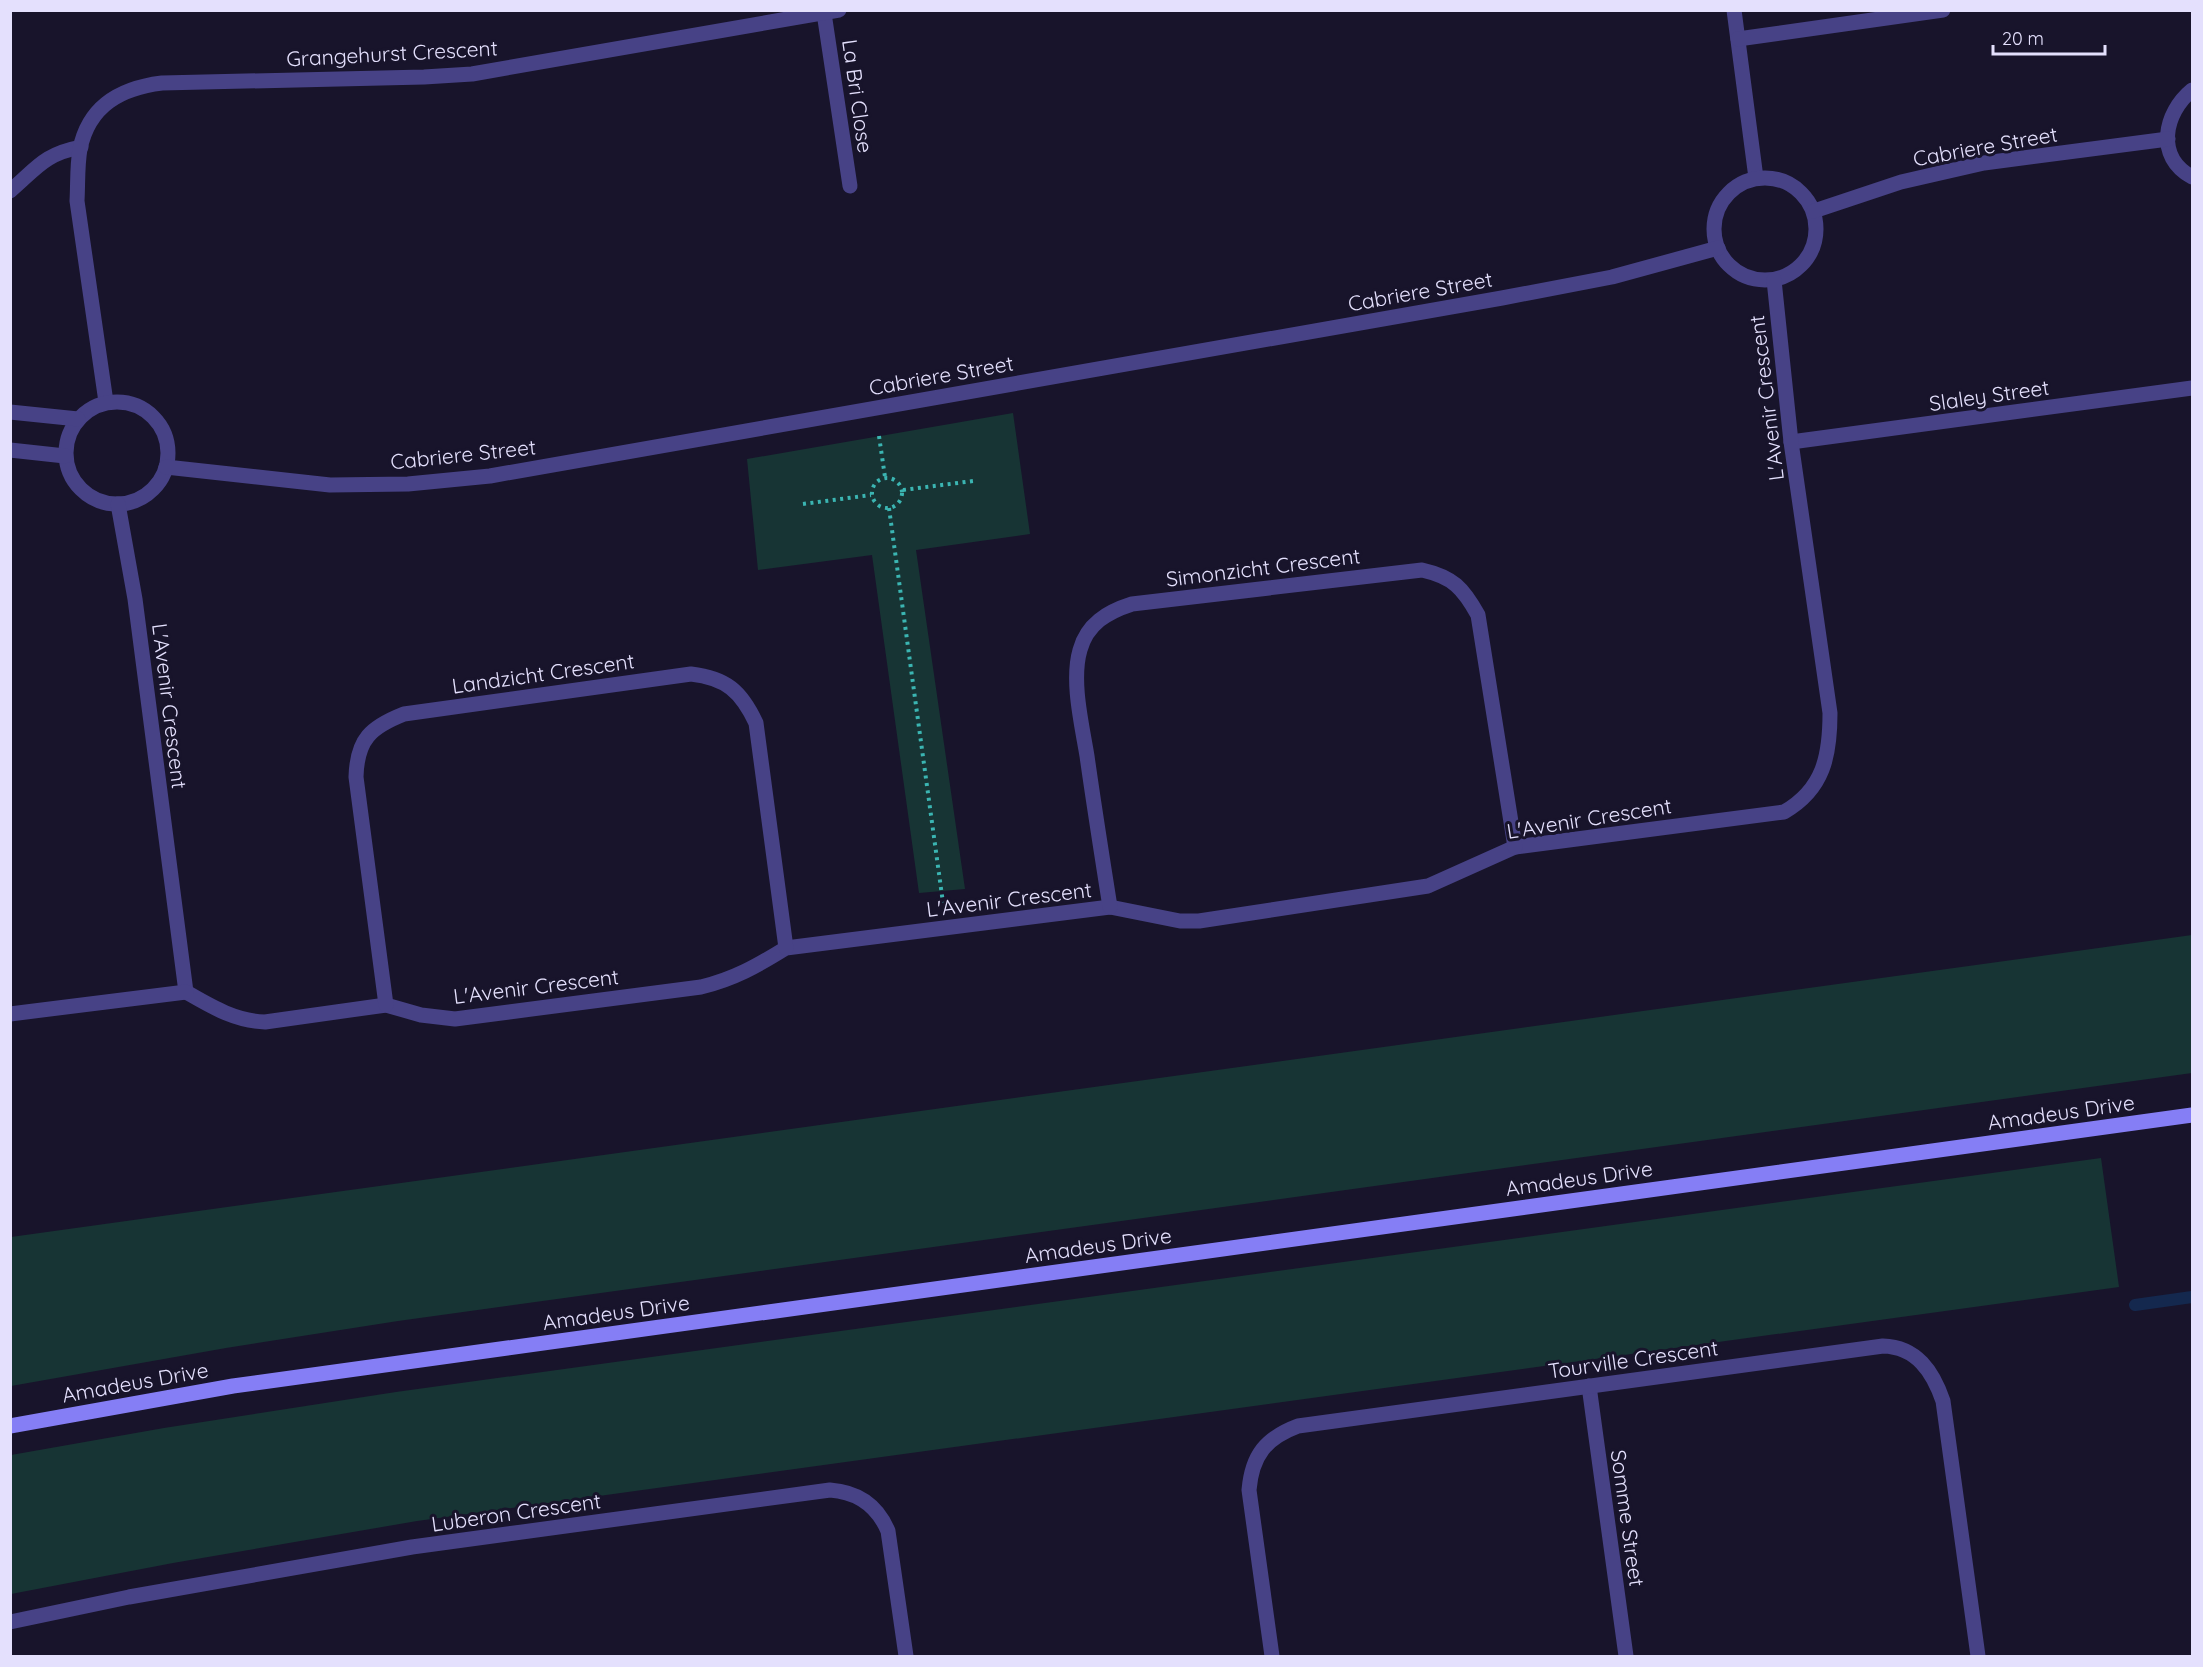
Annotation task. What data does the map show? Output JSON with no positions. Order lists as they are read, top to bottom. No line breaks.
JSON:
{"streets":{"street":["Grangehurst Crescent","La Bri Close","Cabriere Street","Slaley Street","L'Avenir Crescent","Simonzicht Crescent","Landzicht Crescent","Amadeus Drive","Tourville Crescent","Luberon Crescent","Somme Street"]},"crossings":[["Grangehurst Crescent","La Bri Close"],["Grangehurst Crescent","Cabriere Street"],["Grangehurst Crescent","L'Avenir Crescent"],["Cabriere Street","L'Avenir Crescent"],["Slaley Street","L'Avenir Crescent"],["L'Avenir Crescent","Simonzicht Crescent"],["L'Avenir Crescent","Landzicht Crescent"],["Tourville Crescent","Somme Street"]],"scale_bar":"20 m"}
